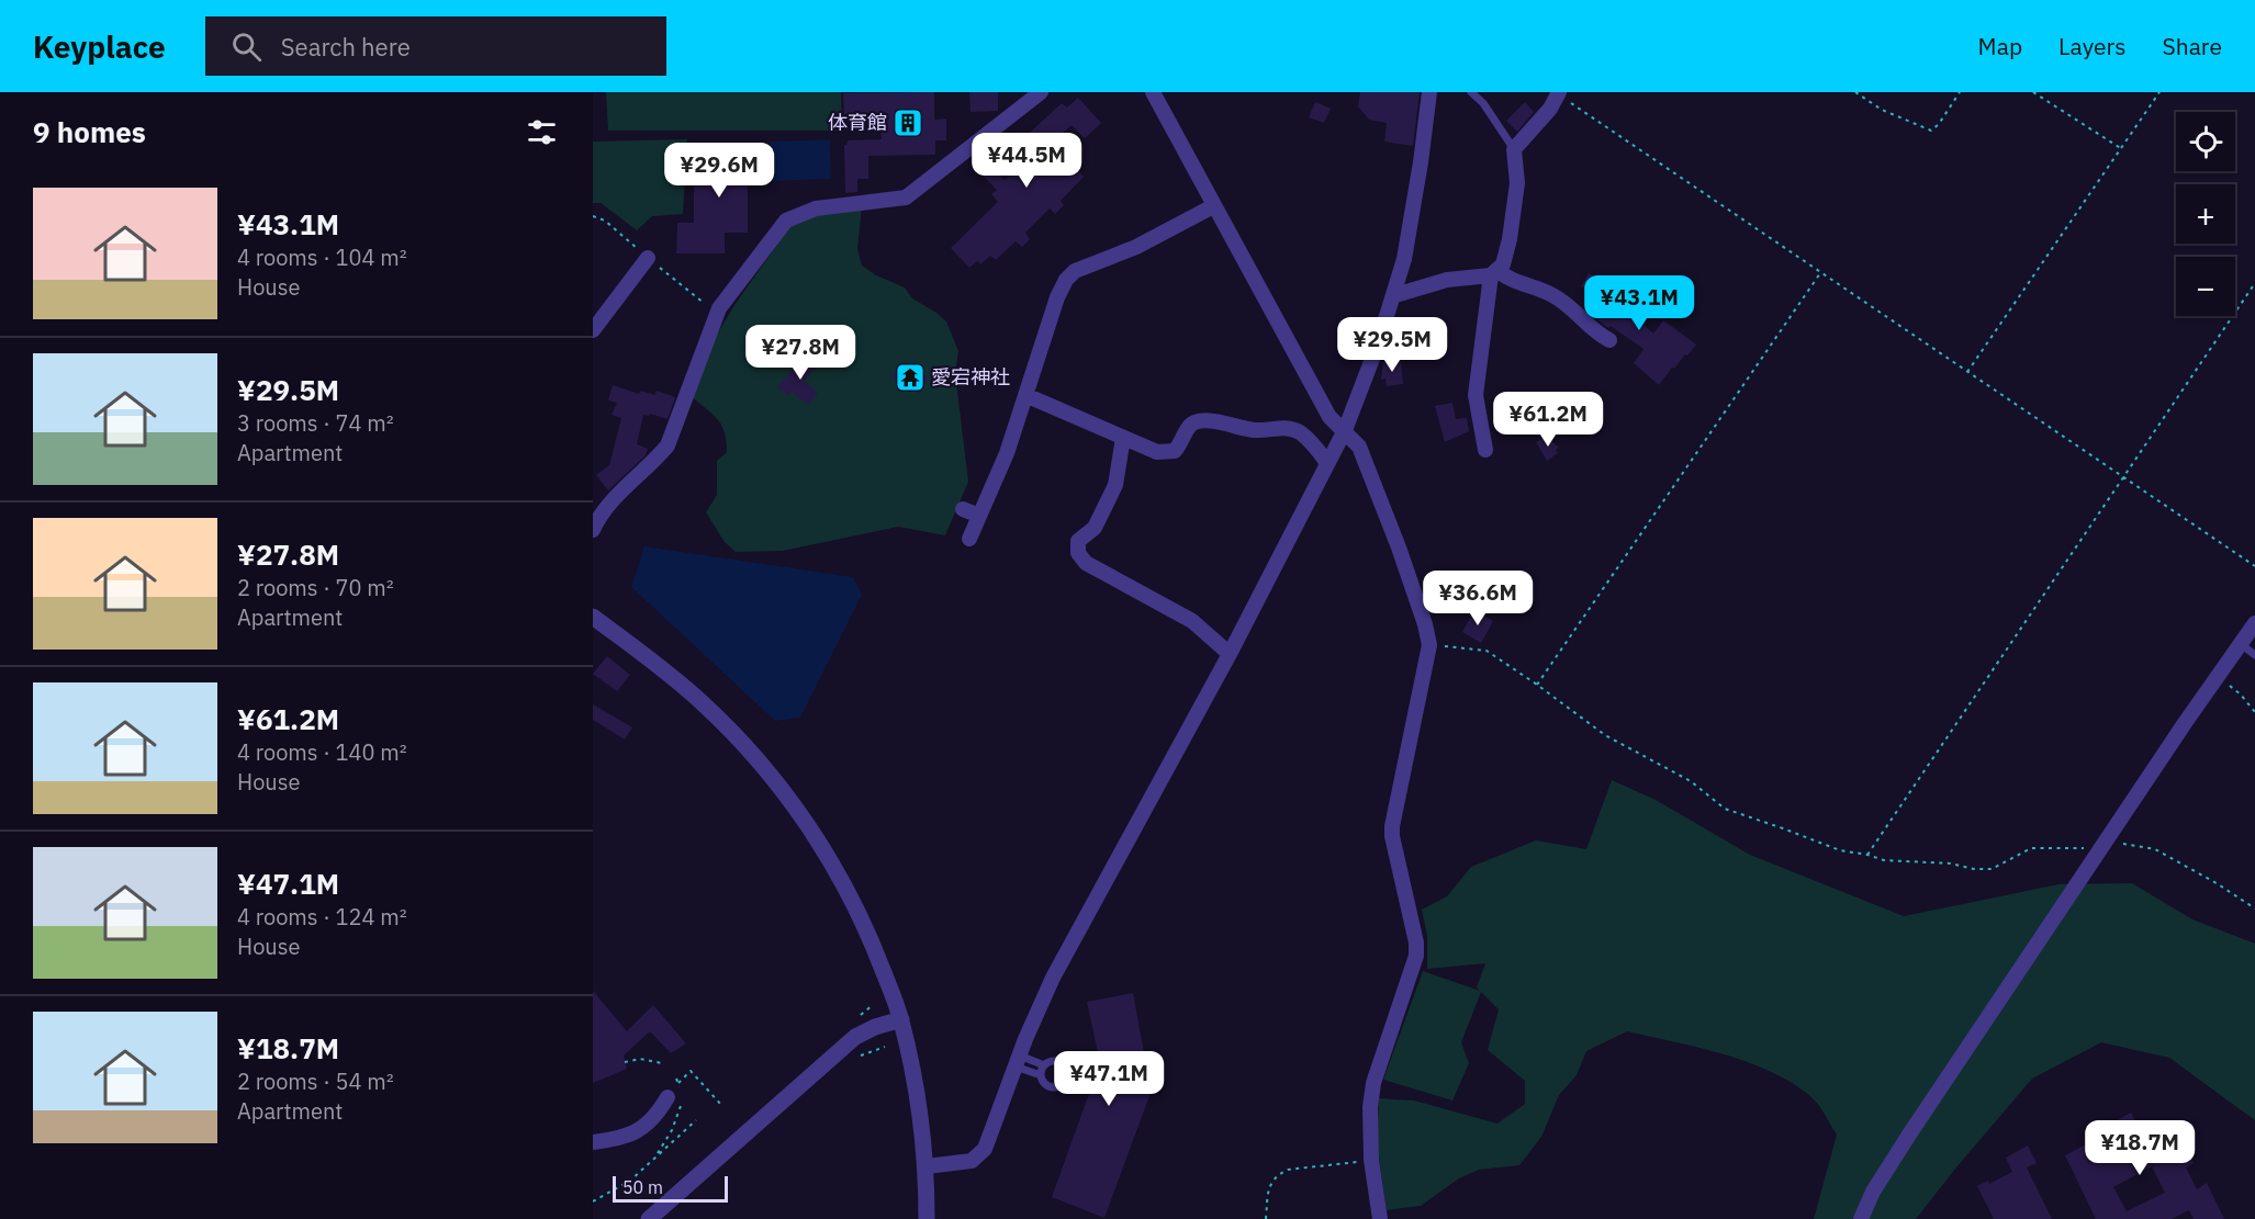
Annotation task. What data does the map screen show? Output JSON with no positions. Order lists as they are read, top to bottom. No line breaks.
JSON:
{"places":{"building":["体育館"],"temple":["愛宕神社"]},"scale_bar":"50 m","page":{"header":"Keyplace","search":"Search here","nav":["Map","Layers","Share"],"heading":"9 homes","map_buttons":["+","−"],"price":["¥44.5M","¥29.6M","¥43.1M","¥29.5M","¥27.8M","¥61.2M","¥36.6M","¥47.1M","¥18.7M"],"list":[{"name":"¥43.1M","note":"4 rooms · 104 m² · House"},{"name":"¥29.5M","note":"3 rooms · 74 m² · Apartment"},{"name":"¥27.8M","note":"2 rooms · 70 m² · Apartment"},{"name":"¥61.2M","note":"4 rooms · 140 m² · House"},{"name":"¥47.1M","note":"4 rooms · 124 m² · House"},{"name":"¥18.7M","note":"2 rooms · 54 m² · Apartment"}],"scale":"50 m"}}
